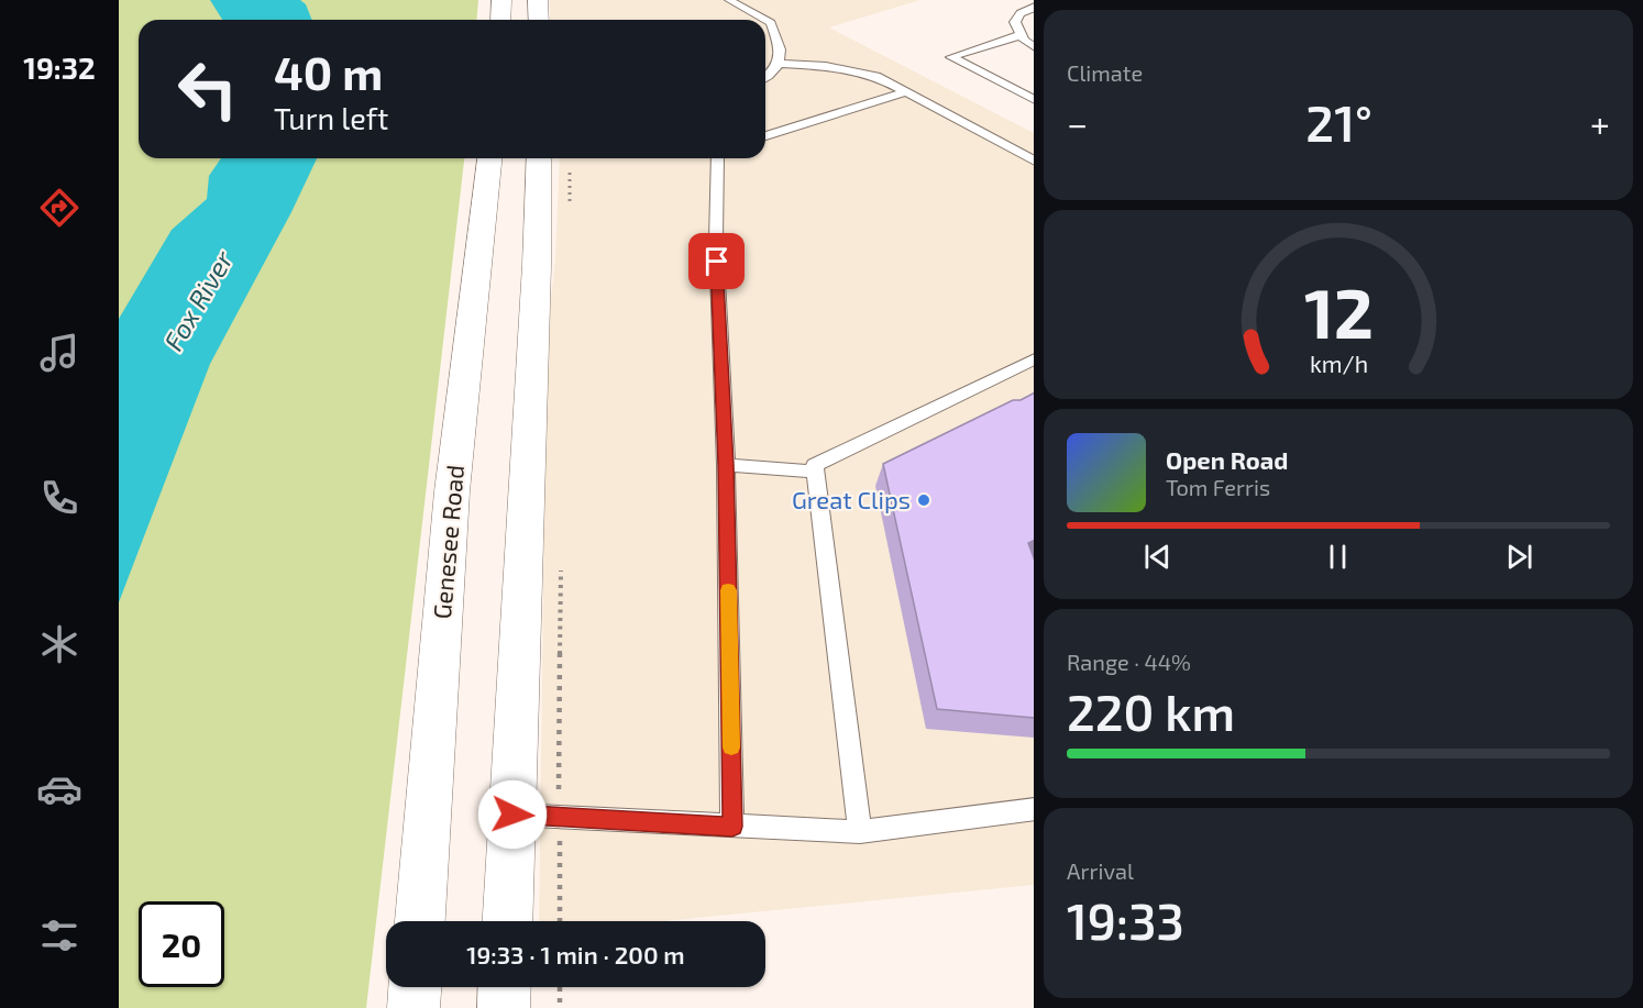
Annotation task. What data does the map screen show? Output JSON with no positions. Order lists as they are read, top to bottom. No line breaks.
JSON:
{"streets":{"main road":["Genesee Road"]},"water":["Fox River"],"places":["Great Clips"],"page":{"tabs":"19:32","tile":["Climate",["Range · 44%","220 km"],["Arrival","19:33"]],"turn":["40 m","Turn left"],"heat":["−","21°","+"],"song":["Open Road","Tom Ferris"],"limit":"20","trip":"19:33 · 1 min · 200 m","gauge":["12","km/h"]}}
